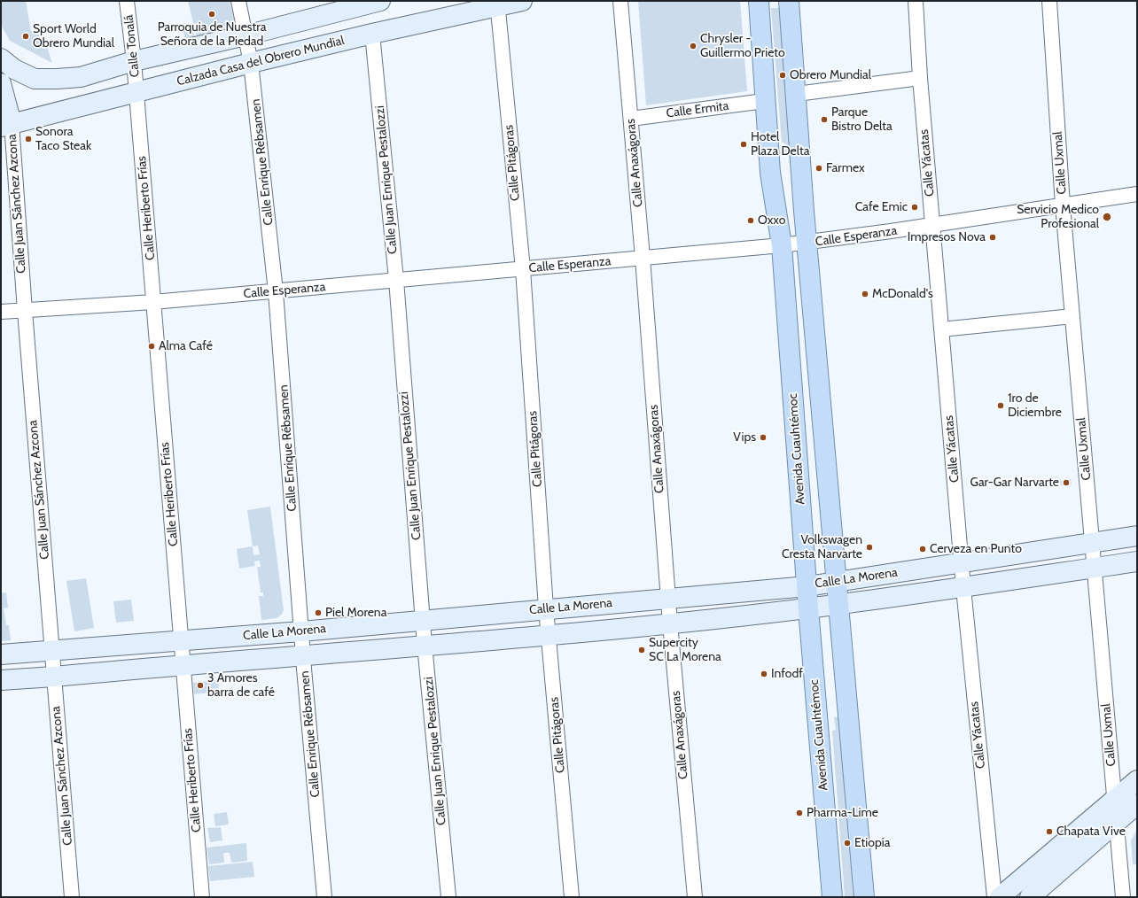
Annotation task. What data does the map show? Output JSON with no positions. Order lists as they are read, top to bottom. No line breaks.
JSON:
{"streets":{"main road":["Avenida Cuauhtémoc"],"street":["Calle Tonalá","Calzada Casa del Obrero Mundial","Calle Ermita","Calle Enrique Rébsamen","Calle Pitágoras","Calle Anaxágoras","Calle Yácatas","Calle Uxmal","Calle Juan Enrique Pestalozzi","Calle Juan Sánchez Azcona","Calle Heriberto Frías","Calle Esperanza","Calle La Morena"]},"crossings":[["Calle Tonalá","Calzada Casa del Obrero Mundial"],["Calle Tonalá","Calle Heriberto Frías"],["Calzada Casa del Obrero Mundial","Calle Enrique Rébsamen"],["Calzada Casa del Obrero Mundial","Calle Pitágoras"],["Calzada Casa del Obrero Mundial","Calle Juan Enrique Pestalozzi"],["Calzada Casa del Obrero Mundial","Calle Juan Sánchez Azcona"],["Calzada Casa del Obrero Mundial","Calle Heriberto Frías"],["Calle Ermita","Calle Anaxágoras"],["Calle Ermita","Avenida Cuauhtémoc"],["Calle Enrique Rébsamen","Calle Esperanza"],["Calle Enrique Rébsamen","Calle La Morena"],["Calle Pitágoras","Calle Esperanza"],["Calle Pitágoras","Calle La Morena"],["Calle Anaxágoras","Calle Esperanza"],["Calle Anaxágoras","Calle La Morena"],["Calle Yácatas","Calle Esperanza"],["Calle Yácatas","Calle La Morena"],["Calle Uxmal","Calle Esperanza"],["Calle Uxmal","Calle La Morena"],["Calle Juan Enrique Pestalozzi","Calle Esperanza"],["Calle Juan Enrique Pestalozzi","Calle La Morena"],["Calle Juan Sánchez Azcona","Calle Esperanza"],["Calle Juan Sánchez Azcona","Calle La Morena"],["Calle Heriberto Frías","Calle Esperanza"],["Calle Heriberto Frías","Calle La Morena"],["Calle Esperanza","Avenida Cuauhtémoc"],["Avenida Cuauhtémoc","Calle La Morena"]],"places":["Parroquia de Nuestra Señora de la Piedad","Sport World Obrero Mundial","Chrysler - Guillermo Prieto","Obrero Mundial","Parque Bistro Delta","Sonora Taco Steak","Hotel Plaza Delta","Farmex","Cafe Emic","Servicio Medico Profesional","Oxxo","Impresos Nova","McDonald's","Alma Café","1ro de Diciembre","Vips","Gar-Gar Narvarte","Volkswagen Cresta Narvarte","Cerveza en Punto","Piel Morena","Supercity SC La Morena","Infodf","3 Amores barra de café","Pharma-Lime","Chapata Vive","Etiopía"]}
